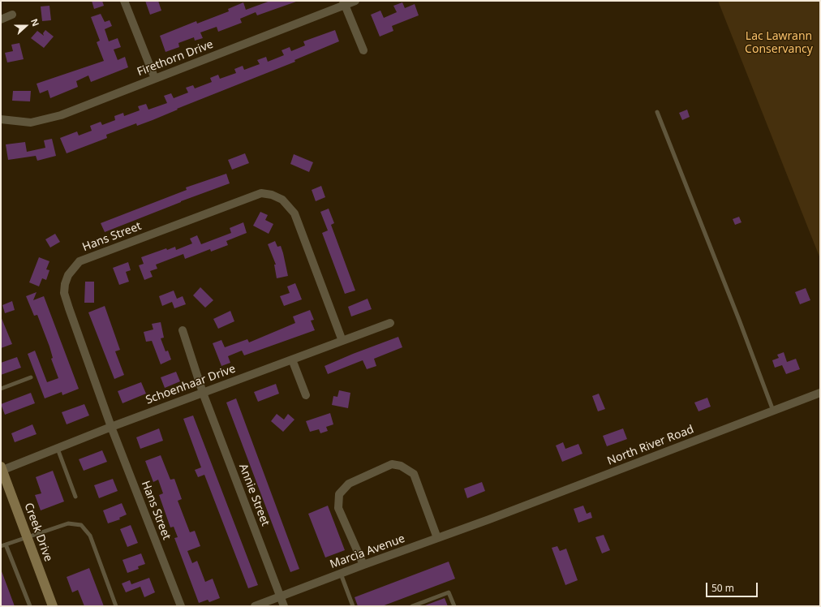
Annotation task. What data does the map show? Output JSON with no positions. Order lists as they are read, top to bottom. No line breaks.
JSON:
{"streets":{"street":["Firethorn Drive","Hans Street","Schoenhaar Drive","North River Road","Annie Street","Creek Drive","Marcia Avenue"]},"crossings":[["Hans Street","Schoenhaar Drive"],["Schoenhaar Drive","Annie Street"],["Schoenhaar Drive","Creek Drive"],["North River Road","Marcia Avenue"],["Annie Street","Marcia Avenue"]],"parks":["Lac Lawrann Conservancy"],"scale_bar":"50 m","north":"right"}
